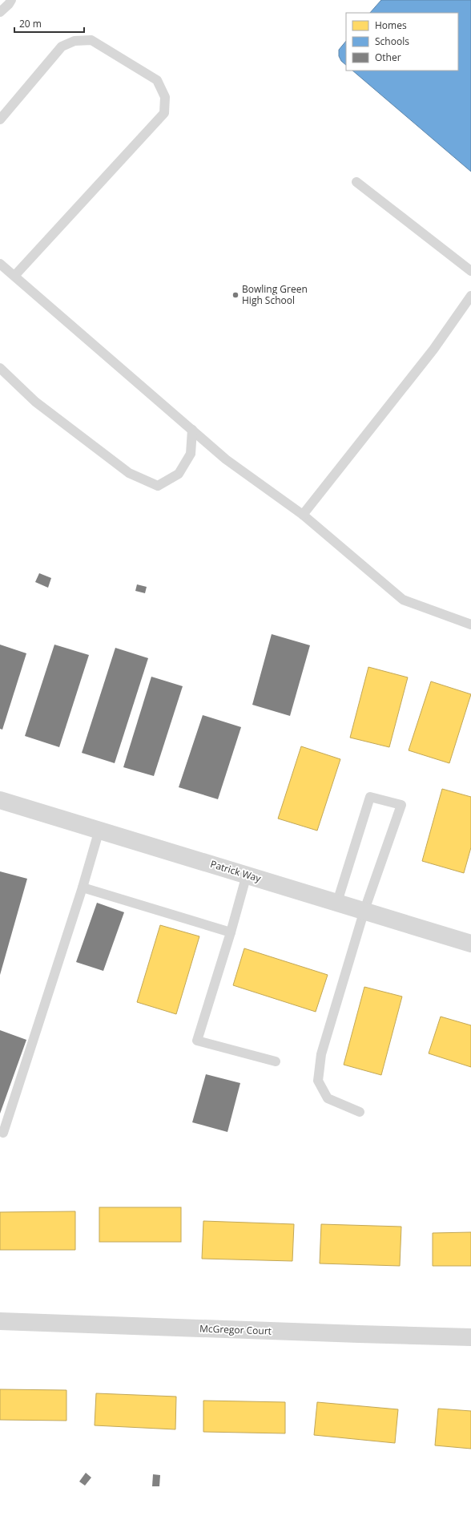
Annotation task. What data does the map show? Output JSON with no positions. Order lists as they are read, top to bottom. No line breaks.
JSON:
{"streets":{"street":["Patrick Way","McGregor Court"]},"places":["Bowling Green High School"],"legend":["Homes","Schools","Other"],"scale_bar":"20 m"}
